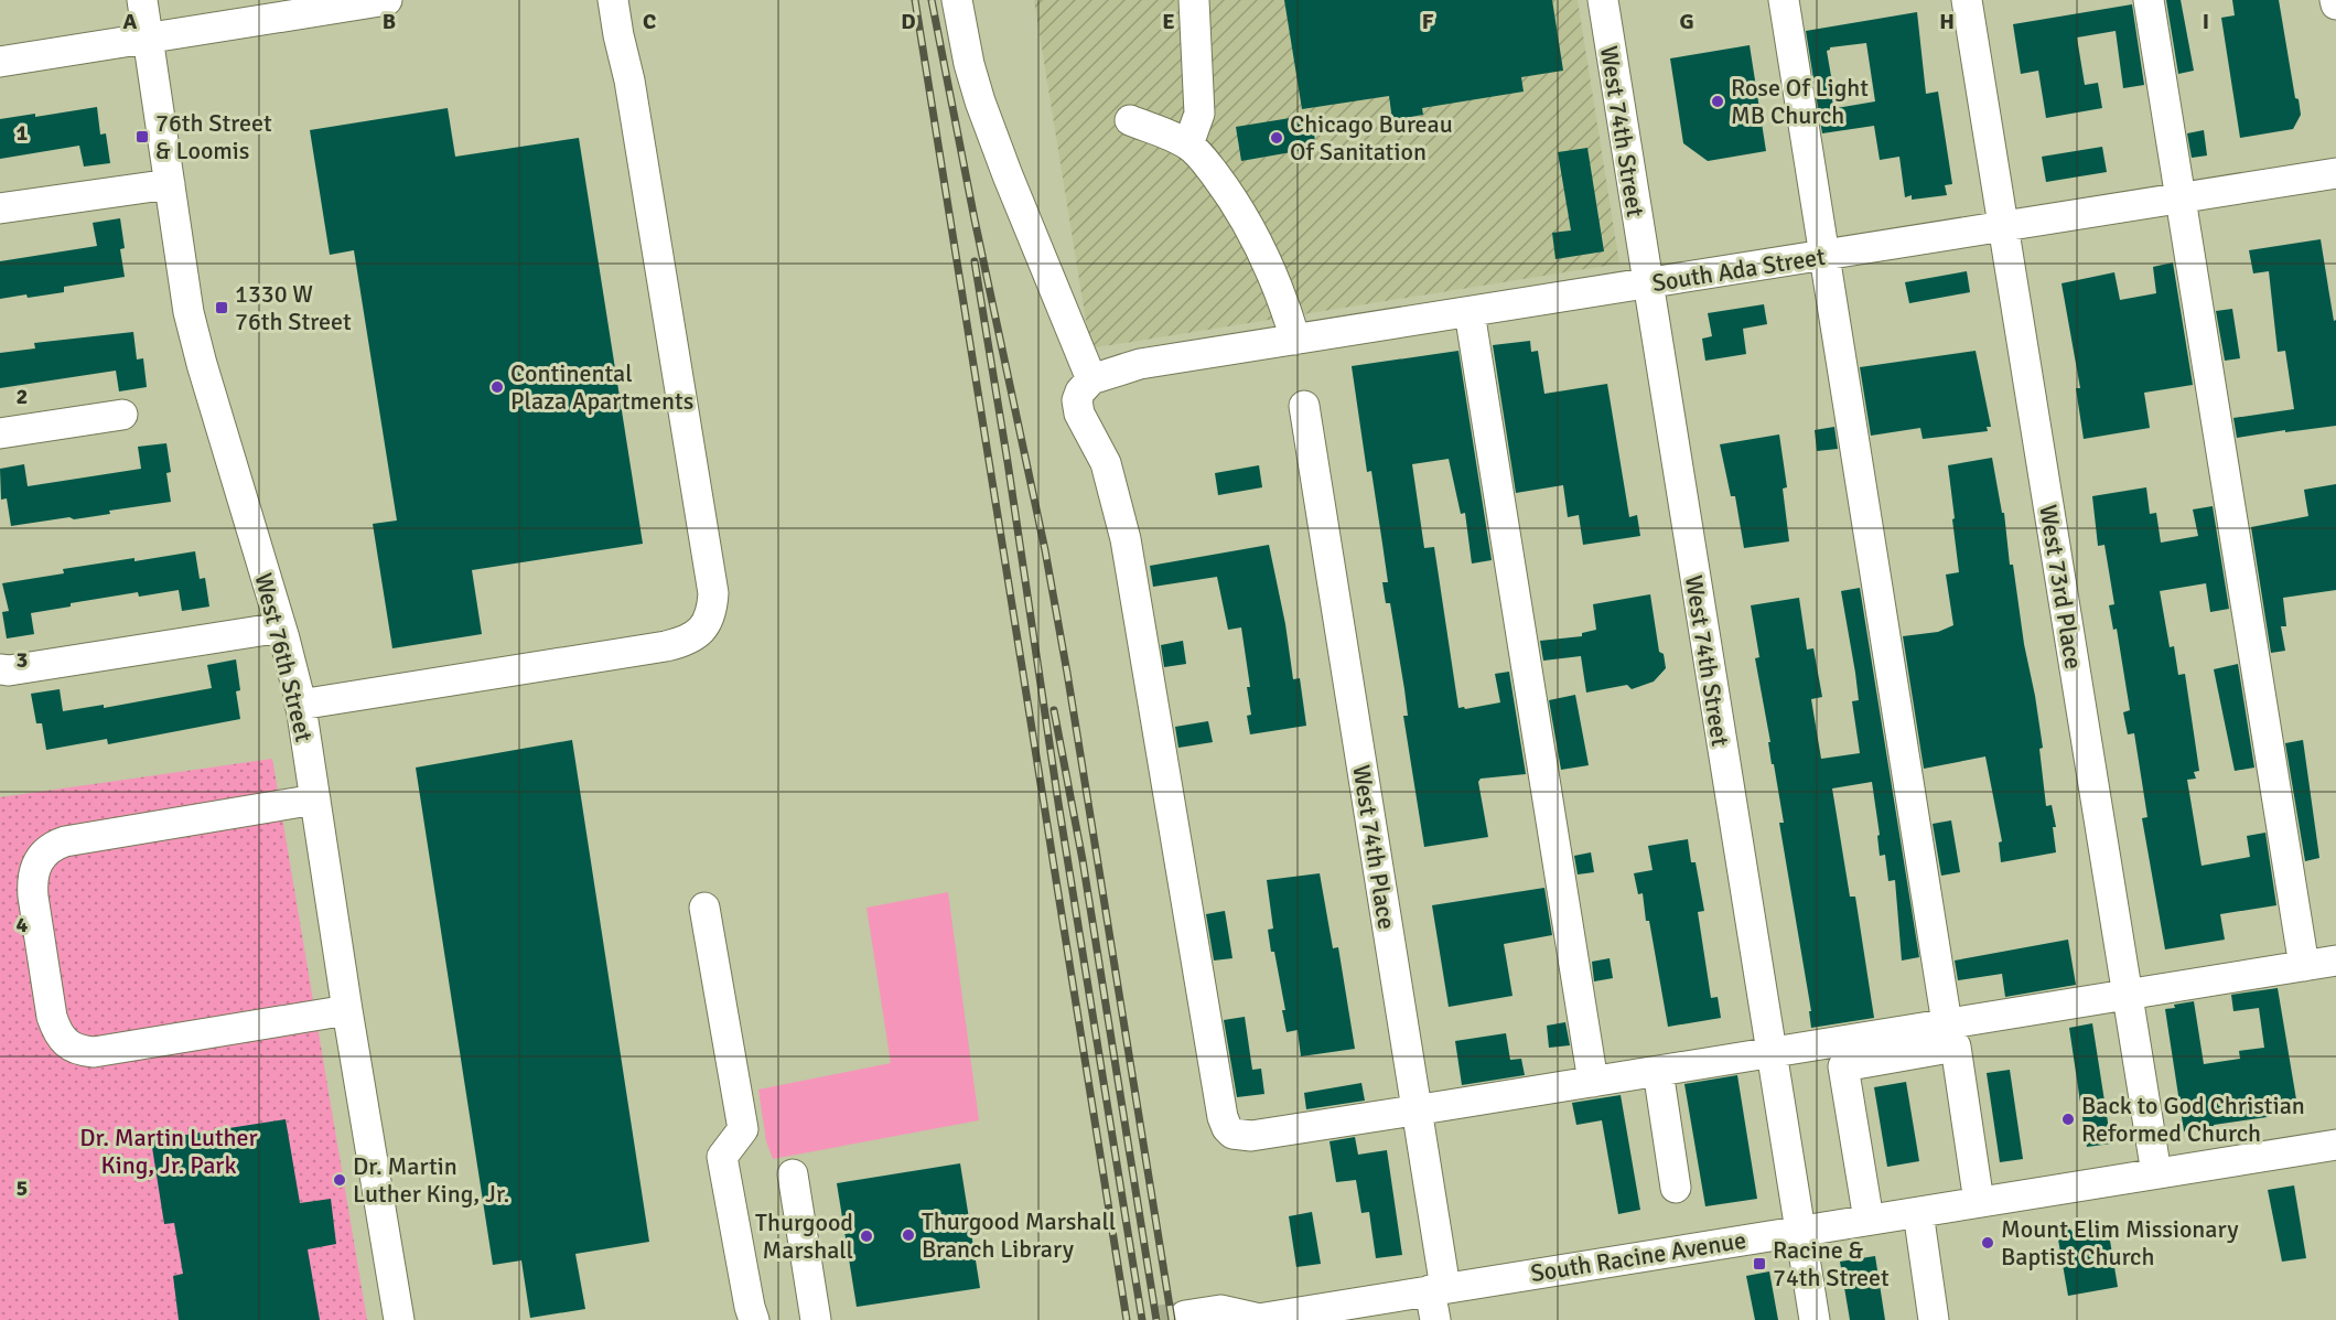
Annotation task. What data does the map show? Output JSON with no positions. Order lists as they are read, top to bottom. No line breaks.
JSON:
{"streets":{"street":["West 74th Street","South Ada Street","West 73rd Place","West 76th Street","West 74th Place","South Racine Avenue"]},"crossings":[["West 74th Street","South Ada Street"],["West 74th Street","South Racine Avenue"],["South Ada Street","West 73rd Place"],["West 73rd Place","South Racine Avenue"],["West 74th Place","South Racine Avenue"]],"parks":["Dr. Martin Luther King, Jr. Park"],"places":{"other":["Rose Of Light MB Church","Chicago Bureau Of Sanitation","Continental Plaza Apartments","Back to God Christian Reformed Church","Dr. Martin Luther King, Jr.","Thurgood Marshall Branch Library","Thurgood Marshall","Mount Elim Missionary Baptist Church"],"transit":["76th Street & Loomis","1330 W 76th Street","Racine & 74th Street"]},"grid":{"columns":["A","B","C","D","E","F","G","H","I"],"rows":["1","2","3","4","5"]}}
